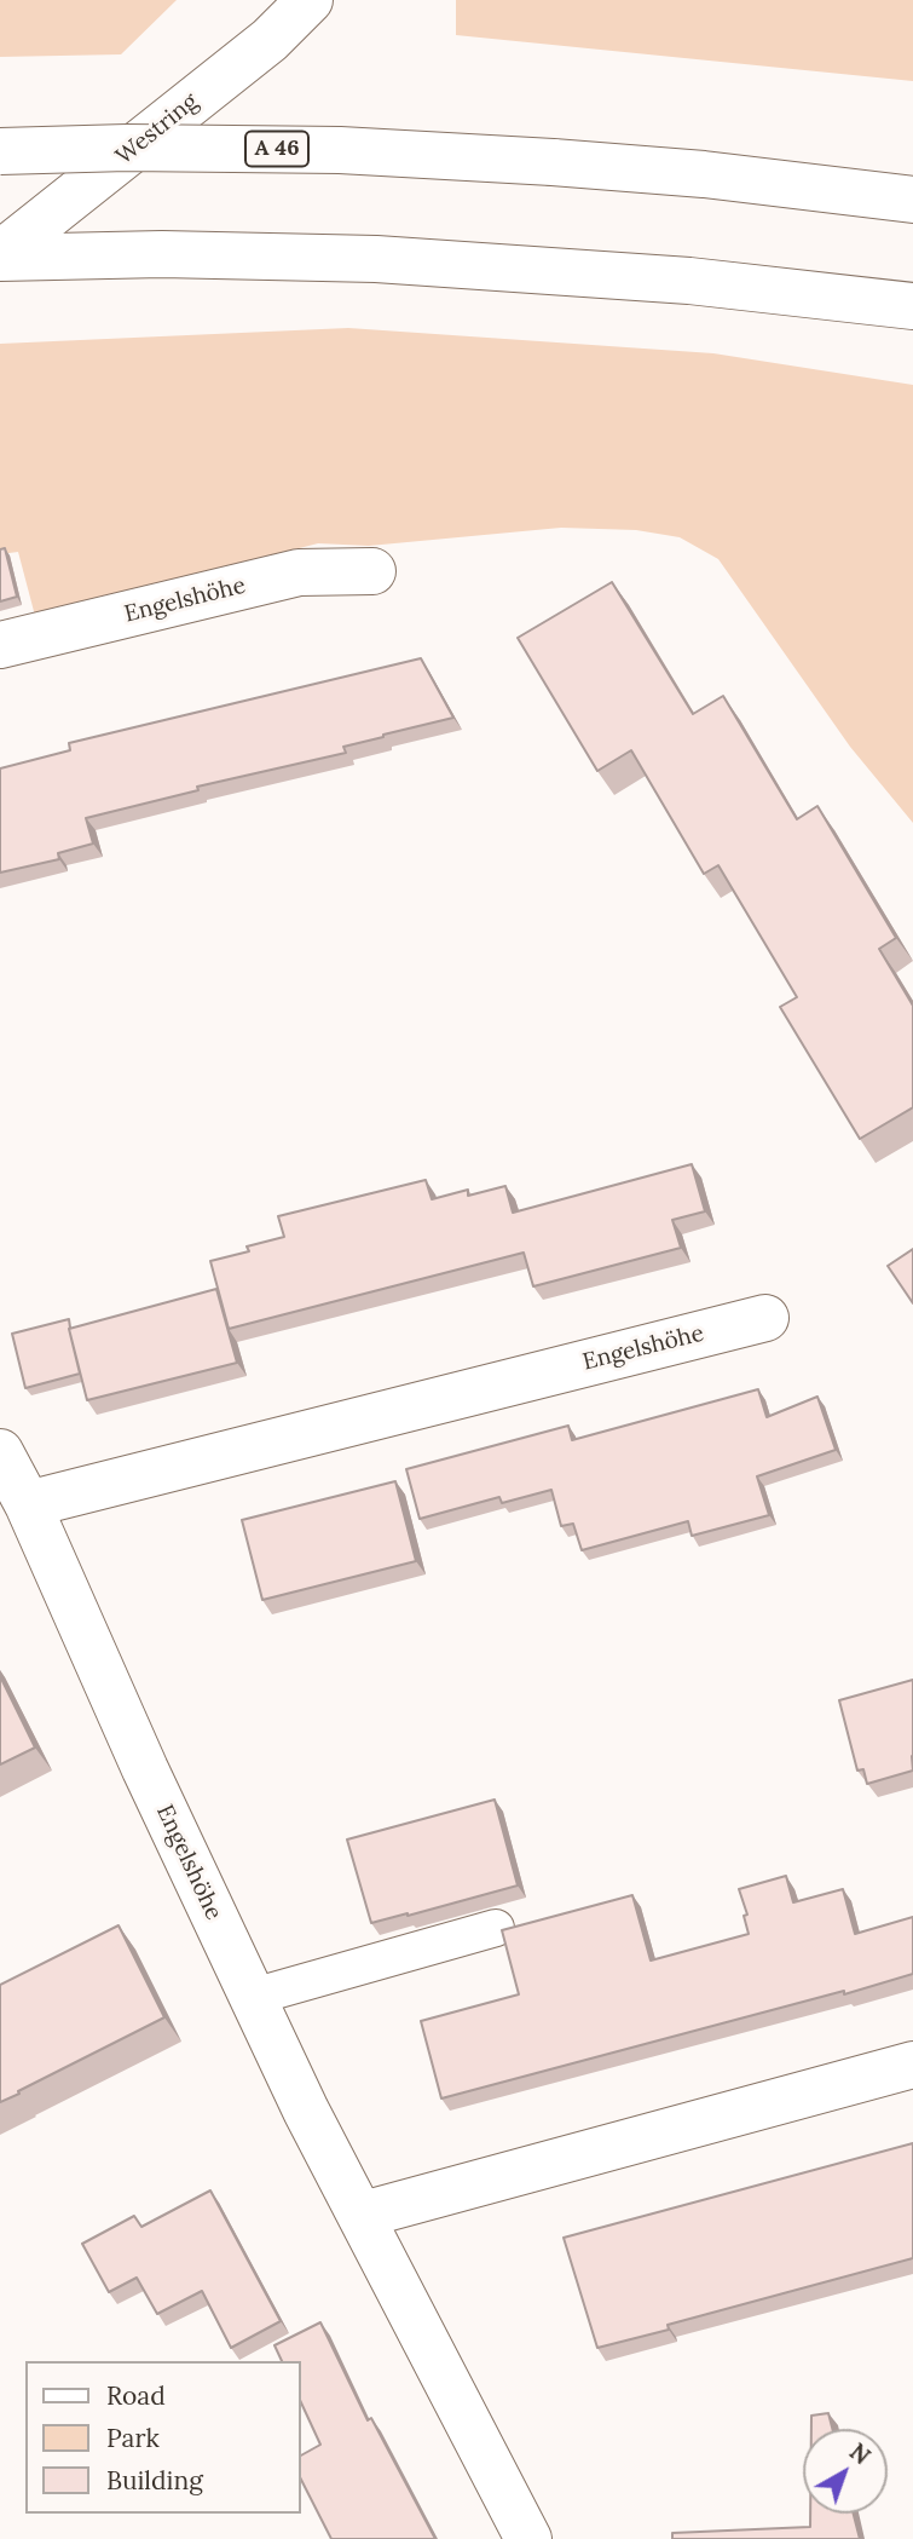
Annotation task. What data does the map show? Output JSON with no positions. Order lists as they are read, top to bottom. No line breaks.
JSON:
{"streets":{"main road":["Westring","A 46","Engelshöhe"]},"legend":["Road","Park","Building"],"north":"top right"}
